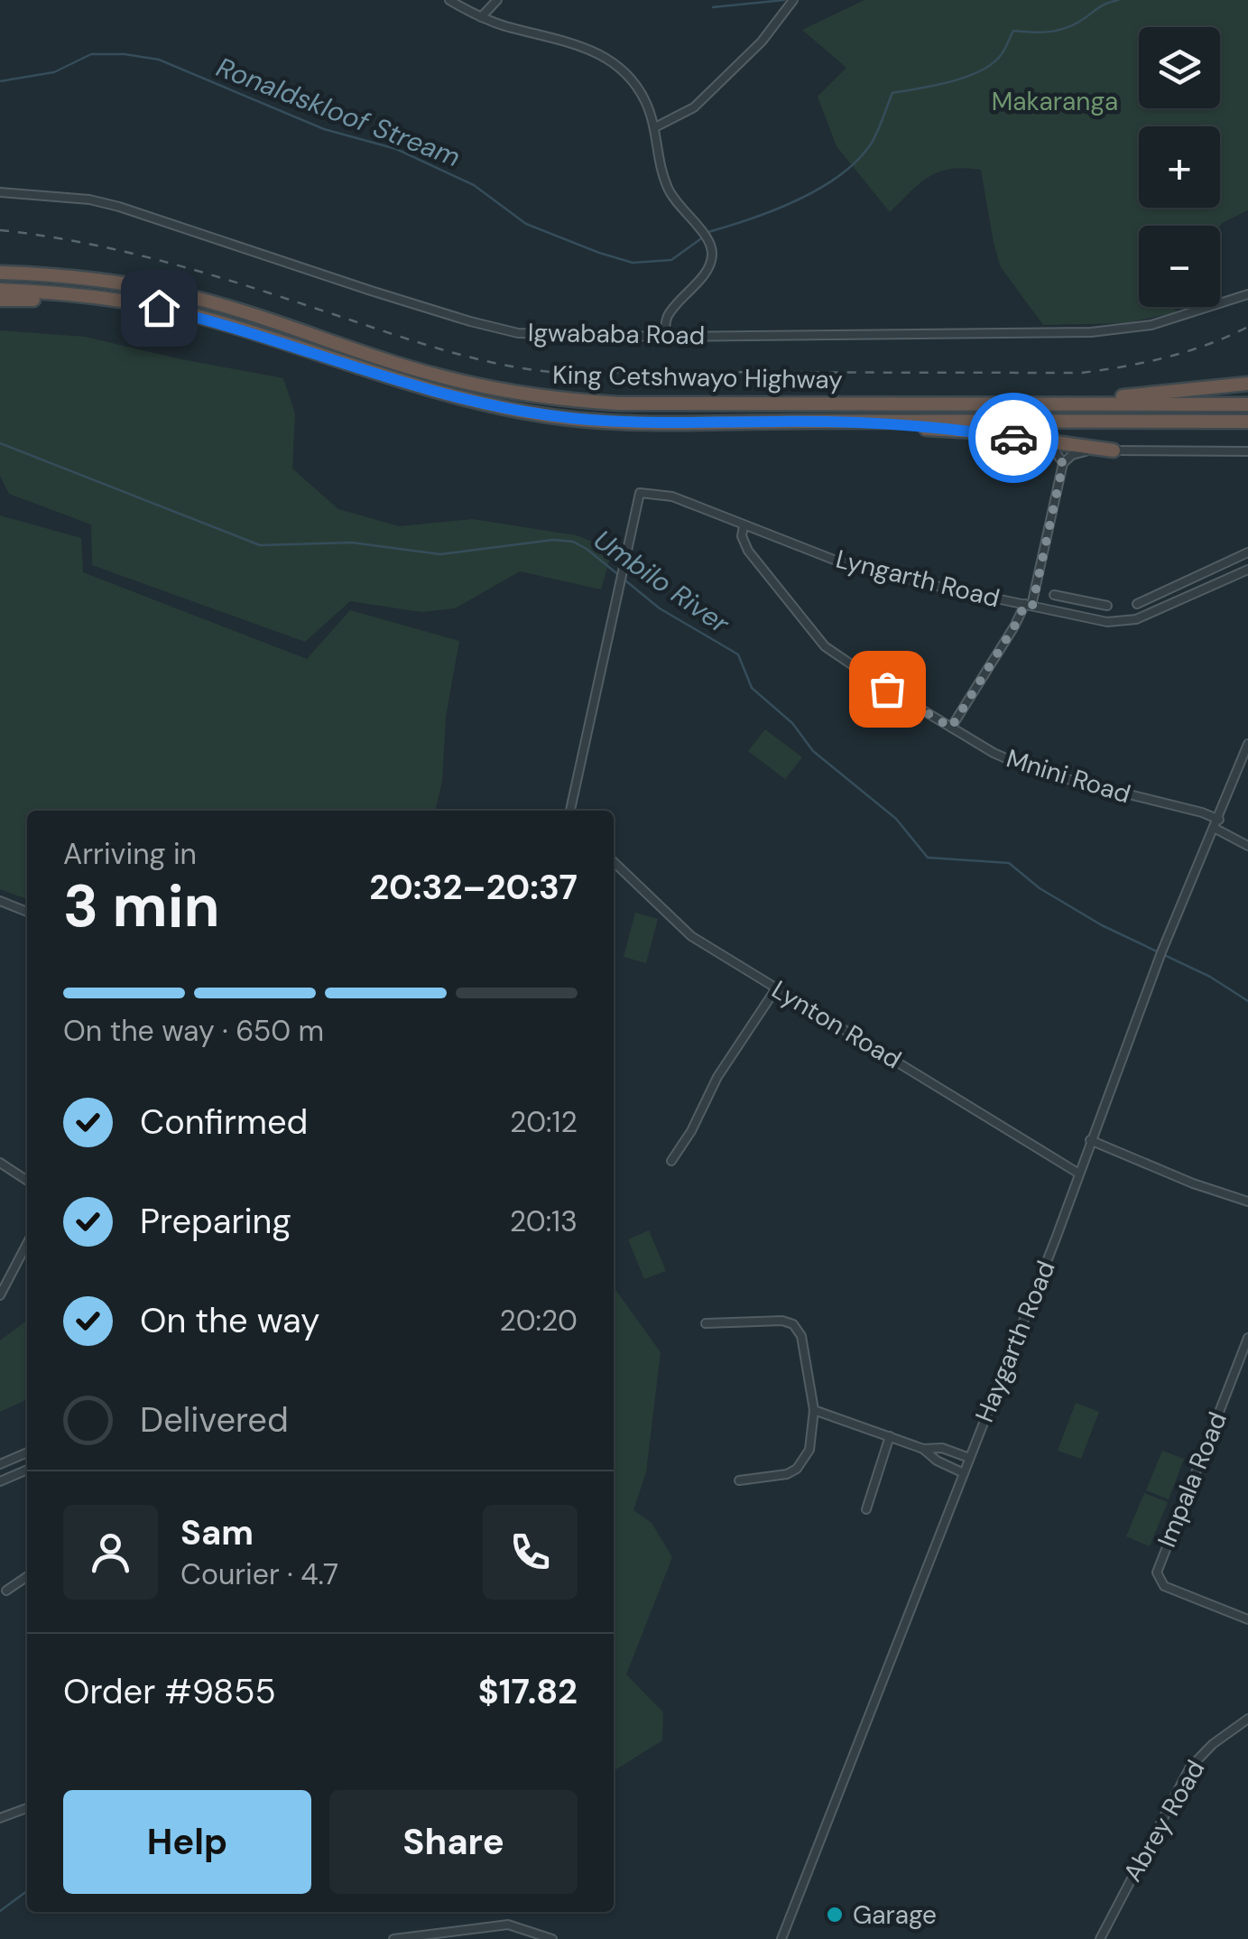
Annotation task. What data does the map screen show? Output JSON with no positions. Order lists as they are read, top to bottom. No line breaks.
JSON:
{"streets":{"highway":["King Cetshwayo Highway"],"street":["Igwababa Road","Lyngarth Road","Mnini Road","Lynton Road","Haygarth Road","Impala Road","Abrey Road"]},"crossings":[["Lyngarth Road","Mnini Road"],["Mnini Road","Haygarth Road"],["Lynton Road","Haygarth Road"]],"water":["Ronaldskloof Stream","Umbilo River"],"parks":["Makaranga"],"places":["Garage"],"page":{"map_buttons":["+","−"],"heading":["3 min","Arriving in","20:32–20:37"],"panel":["Sam","Courier · 4.7","Order #9855","$17.82"],"bar":"On the way · 650 m","list":[["Confirmed","20:12"],["Preparing","20:13"],["On the way","20:20"],"Delivered"],"buttons":["Help","Share"]}}
